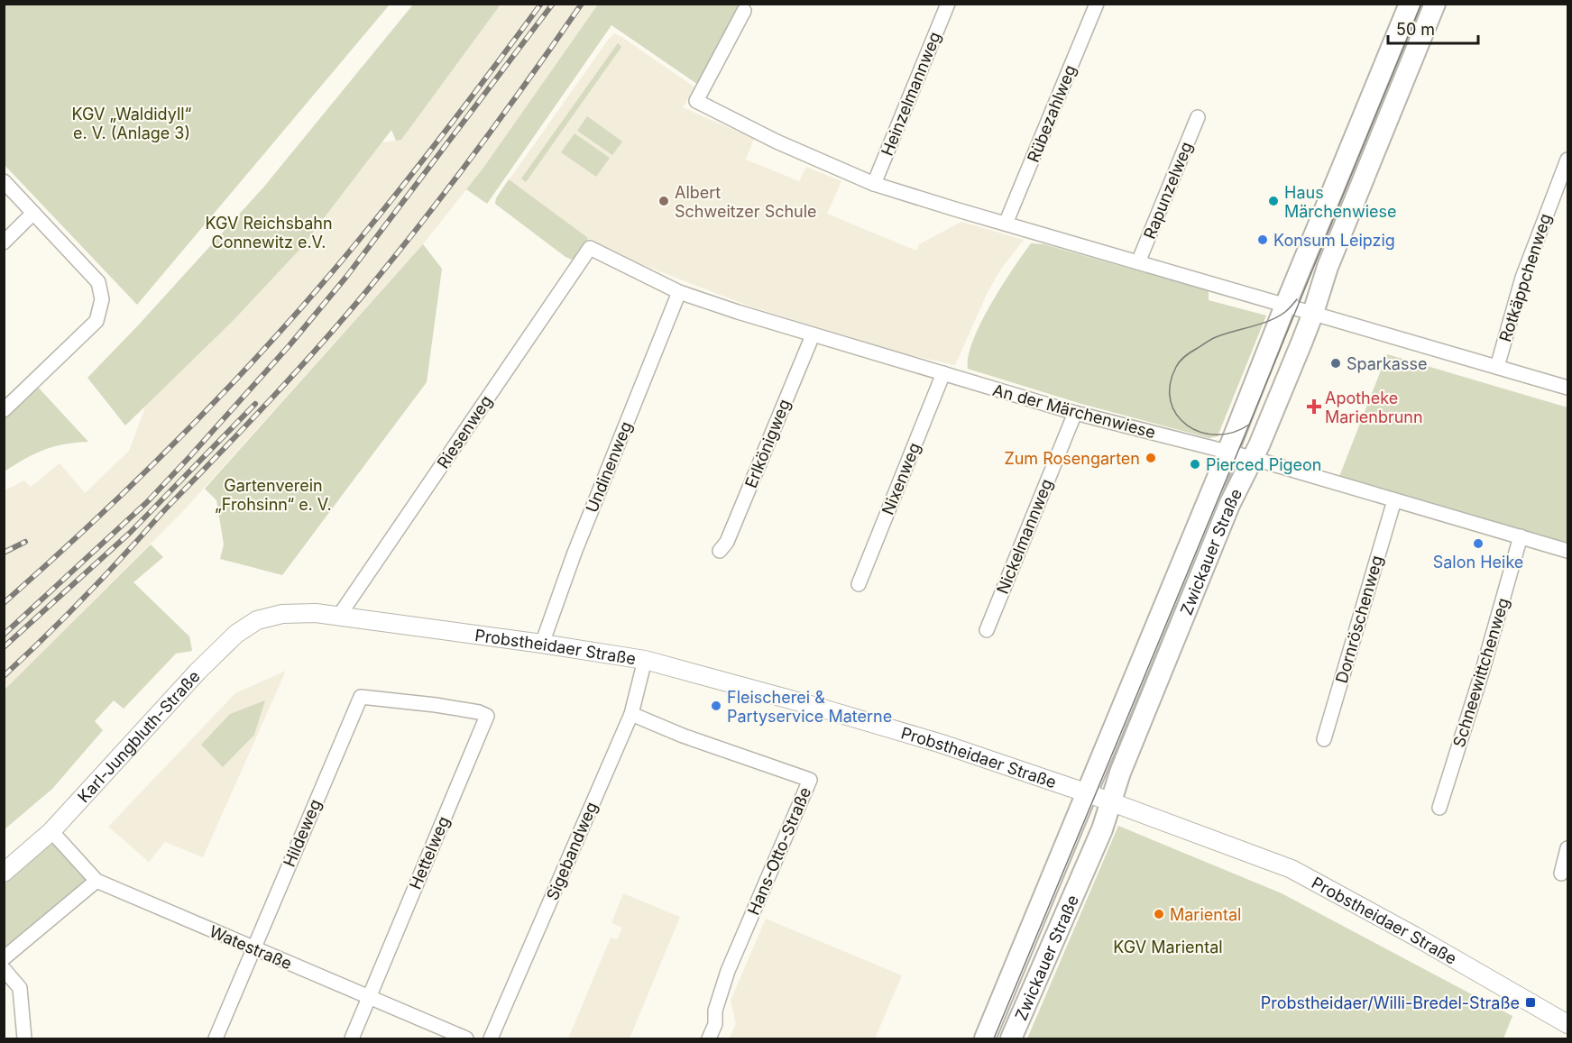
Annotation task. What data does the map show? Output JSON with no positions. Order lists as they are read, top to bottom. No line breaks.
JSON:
{"streets":{"main road":["Zwickauer Straße"],"street":["Heinzelmannweg","Rübezahlweg","Rapunzelweg","Rotkäppchenweg","An der Märchenwiese","Riesenweg","Erlkönigweg","Undinenweg","Nixenweg","Nickelmannweg","Dornröschenweg","Probstheidaer Straße","Schneewittchenweg","Karl-Jungbluth-Straße","Hildeweg","Sigebandweg","Hans-Otto-Straße","Hettelweg","Watestraße"]},"crossings":[["An der Märchenwiese","Riesenweg"],["An der Märchenwiese","Erlkönigweg"],["An der Märchenwiese","Undinenweg"],["An der Märchenwiese","Nixenweg"],["An der Märchenwiese","Nickelmannweg"],["An der Märchenwiese","Zwickauer Straße"],["An der Märchenwiese","Dornröschenweg"],["An der Märchenwiese","Schneewittchenweg"],["Riesenweg","Probstheidaer Straße"],["Undinenweg","Probstheidaer Straße"],["Zwickauer Straße","Probstheidaer Straße"],["Probstheidaer Straße","Karl-Jungbluth-Straße"],["Probstheidaer Straße","Sigebandweg"],["Karl-Jungbluth-Straße","Watestraße"],["Hildeweg","Hettelweg"],["Hildeweg","Watestraße"],["Sigebandweg","Hans-Otto-Straße"],["Hettelweg","Watestraße"]],"parks":["KGV „Waldidyll“ e. V. (Anlage 3)","KGV Reichsbahn Connewitz e.V.","Gartenverein „Frohsinn“ e. V.","KGV Mariental"],"places":{"other":["Albert Schweitzer Schule","Haus Märchenwiese","Konsum Leipzig","Sparkasse","Zum Rosengarten","Pierced Pigeon","Salon Heike","Fleischerei & Partyservice Materne","Mariental"],"health":["Apotheke Marienbrunn"],"transit":["Probstheidaer/Willi-Bredel-Straße"]},"scale_bar":"50 m"}
